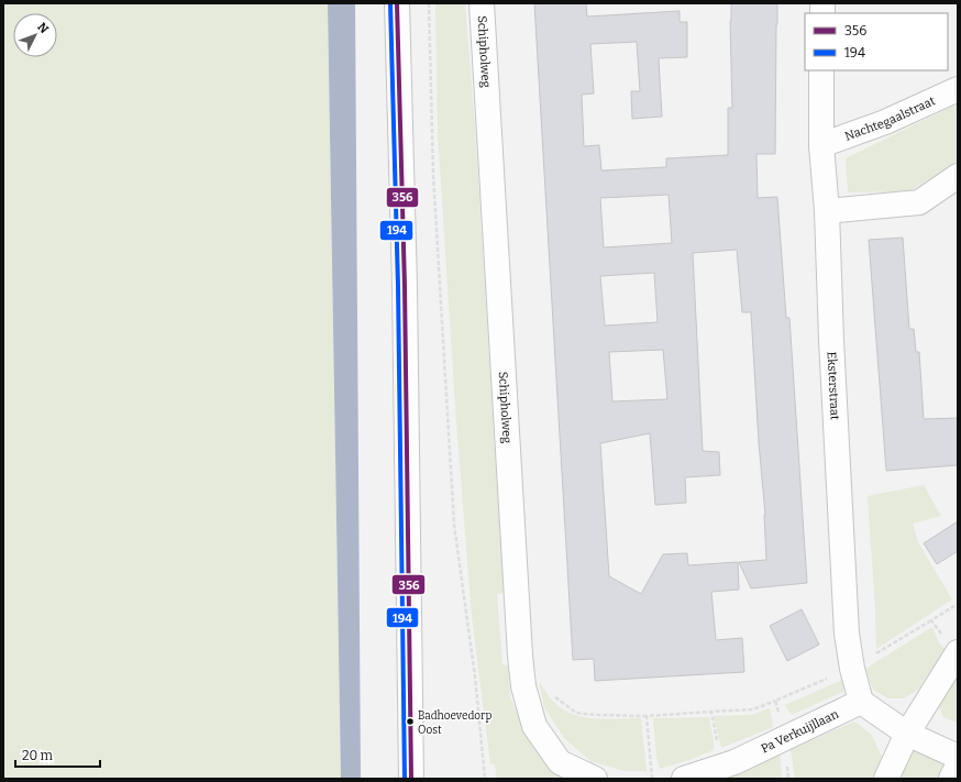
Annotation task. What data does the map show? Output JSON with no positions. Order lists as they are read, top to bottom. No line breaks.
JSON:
{"streets":{"street":["Schipholweg","Nachtegaalstraat","Eksterstraat","Pa Verkuijllaan"]},"crossings":[["Nachtegaalstraat","Eksterstraat"],["Eksterstraat","Pa Verkuijllaan"]],"places":["Badhoevedorp Oost"],"lines":["transit line 356","transit line 194"],"legend":["356","194"],"scale_bar":"20 m","north":"top right"}
